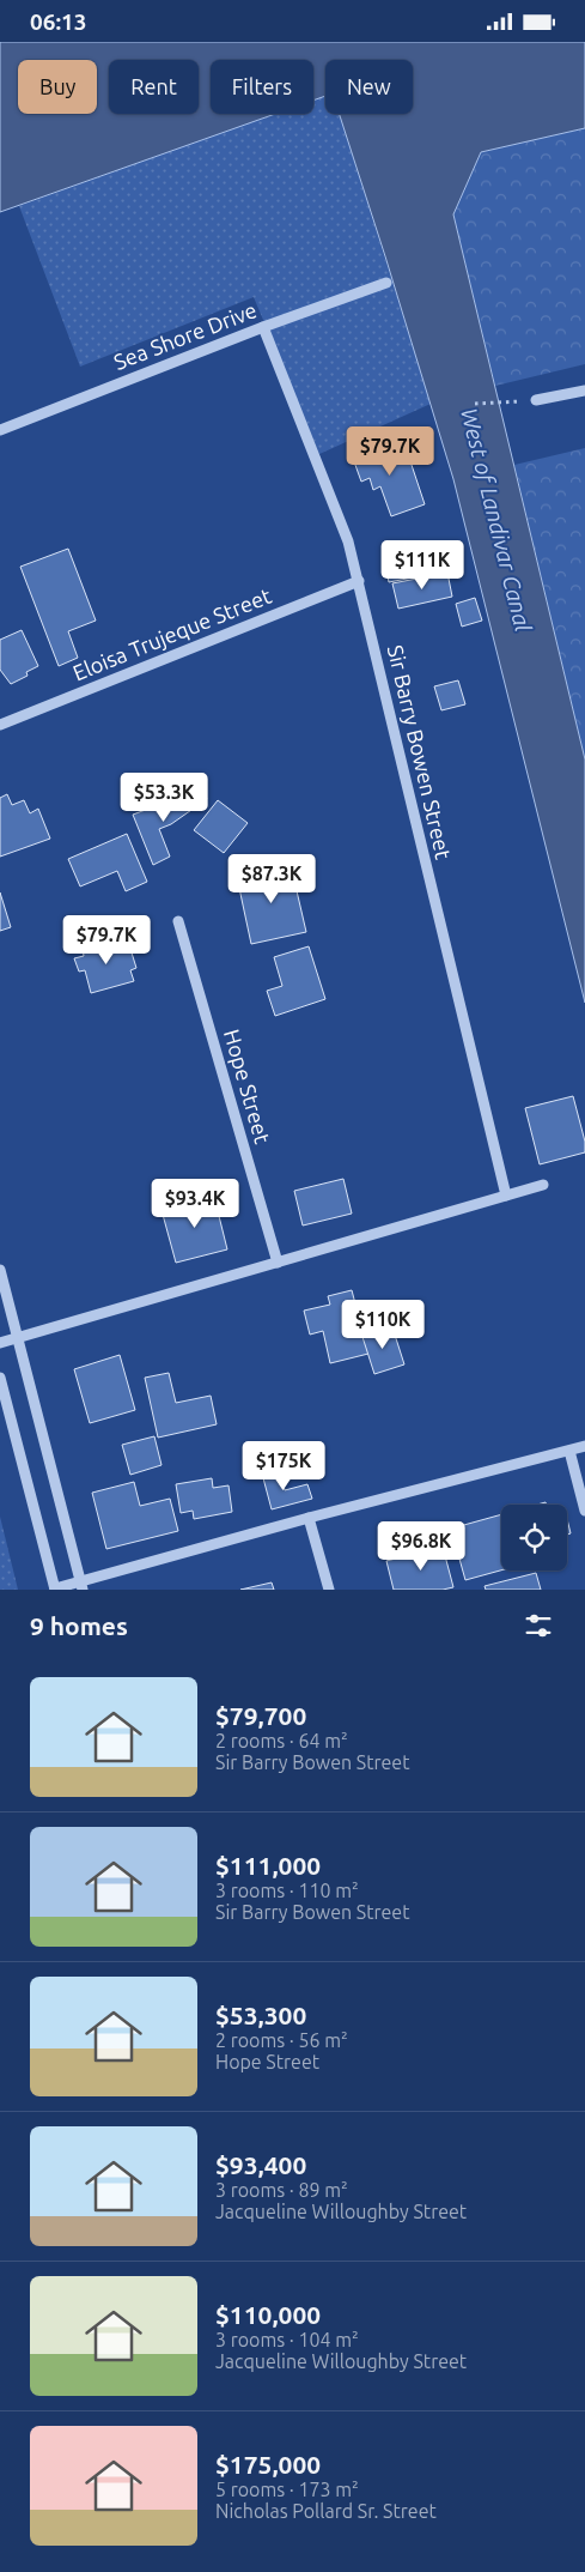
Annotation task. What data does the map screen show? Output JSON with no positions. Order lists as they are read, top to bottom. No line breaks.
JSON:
{"streets":{"street":["Sea Shore Drive","Eloisa Trujeque Street","Sir Barry Bowen Street","Hope Street"]},"crossings":[["Sea Shore Drive","Sir Barry Bowen Street"],["Eloisa Trujeque Street","Sir Barry Bowen Street"]],"water":["West of Landivar Canal"],"page":{"status":"06:13","chip":["Buy","Rent","Filters","New"],"price":["$79.7K","$111K","$53.3K","$87.3K","$79.7K","$93.4K","$110K","$175K","$96.8K"],"heading":"9 homes","list":[{"name":"$79,700","note":"2 rooms · 64 m² · Sir Barry Bowen Street"},{"name":"$111,000","note":"3 rooms · 110 m² · Sir Barry Bowen Street"},{"name":"$53,300","note":"2 rooms · 56 m² · Hope Street"},{"name":"$93,400","note":"3 rooms · 89 m² · Jacqueline Willoughby Street"},{"name":"$110,000","note":"3 rooms · 104 m² · Jacqueline Willoughby Street"},{"name":"$175,000","note":"5 rooms · 173 m² · Nicholas Pollard Sr. Street"}]}}
